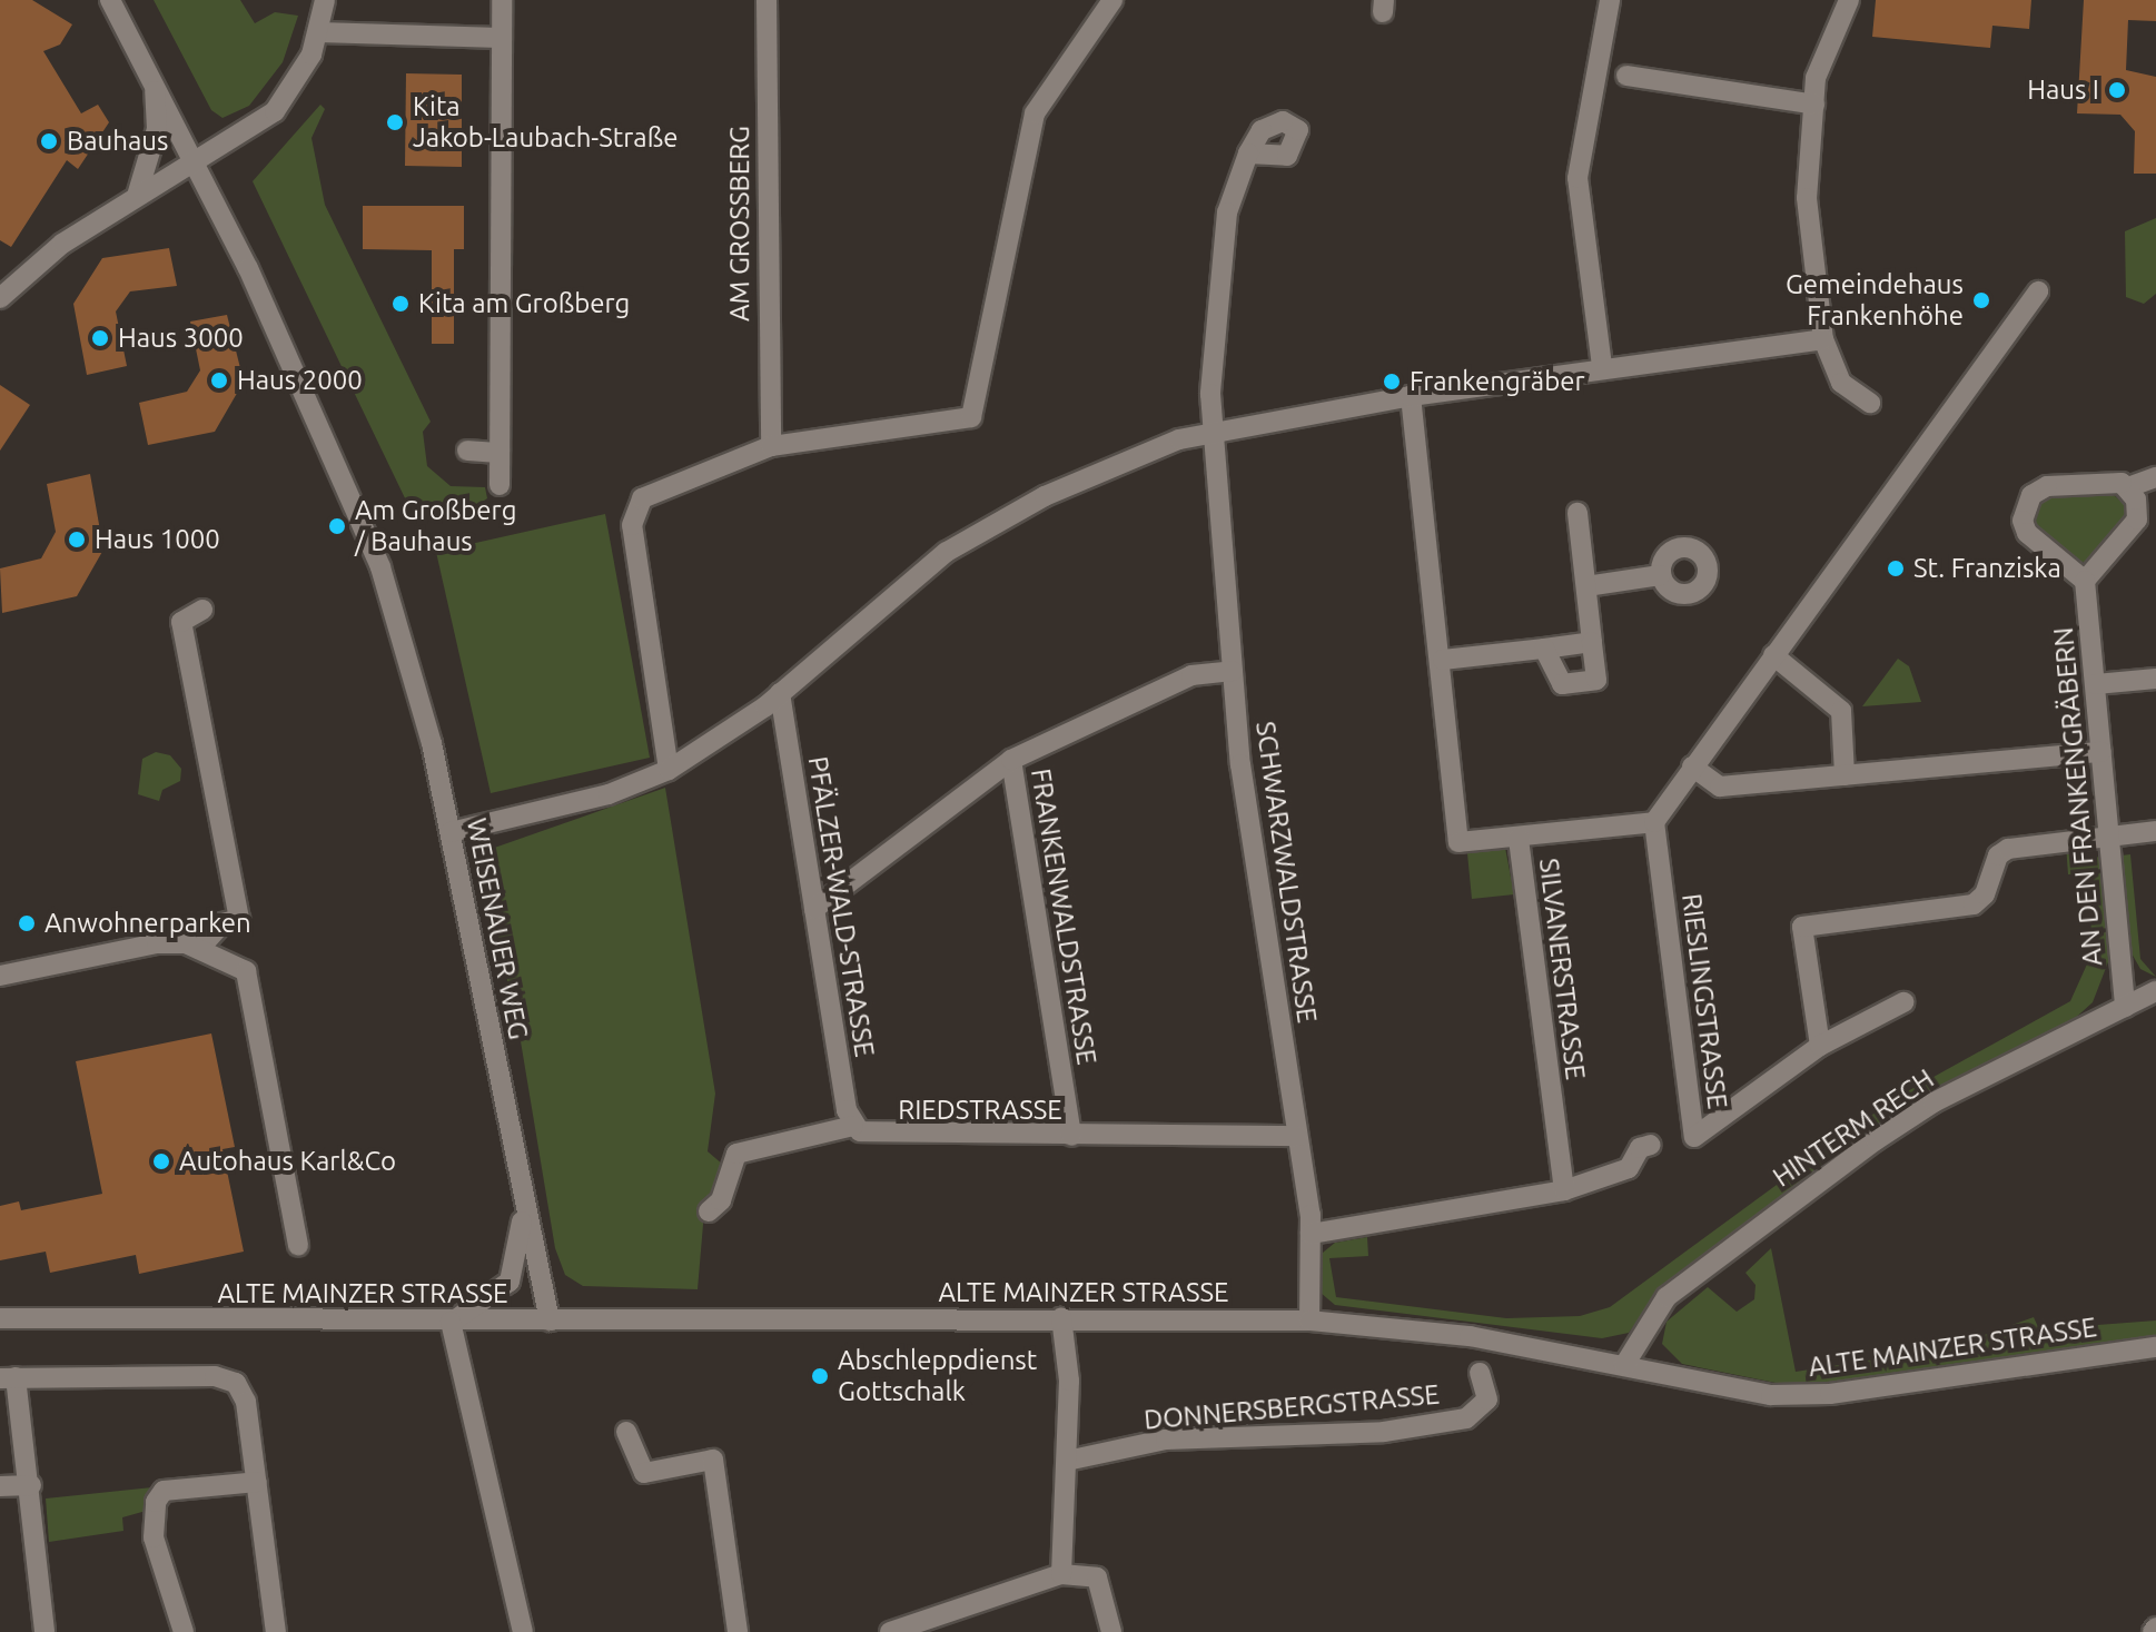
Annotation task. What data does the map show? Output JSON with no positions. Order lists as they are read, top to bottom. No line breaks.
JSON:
{"streets":{"street":["AM GROSSBERG","AN DEN FRANKENGRÄBERN","SCHWARZWALDSTRASSE","PFÄLZER-WALD-STRASSE","FRANKENWALDSTRASSE","WEISENAUER WEG","SILVANERSTRASSE","RIESLINGSTRASSE","RIEDSTRASSE","HINTERM RECH","ALTE MAINZER STRASSE","DONNERSBERGSTRASSE"]},"crossings":[["AN DEN FRANKENGRÄBERN","HINTERM RECH"],["SCHWARZWALDSTRASSE","RIEDSTRASSE"],["SCHWARZWALDSTRASSE","ALTE MAINZER STRASSE"],["PFÄLZER-WALD-STRASSE","RIEDSTRASSE"],["FRANKENWALDSTRASSE","RIEDSTRASSE"],["WEISENAUER WEG","ALTE MAINZER STRASSE"],["HINTERM RECH","ALTE MAINZER STRASSE"]],"places":["Haus I","Kita Jakob-Laubach-Straße","Bauhaus","Gemeindehaus Frankenhöhe","Kita am Großberg","Haus 3000","Haus 2000","Frankengräber","Am Großberg / Bauhaus","Haus 1000","St. Franziska","Anwohnerparken","Autohaus Karl&Co","Abschleppdienst Gottschalk"]}
